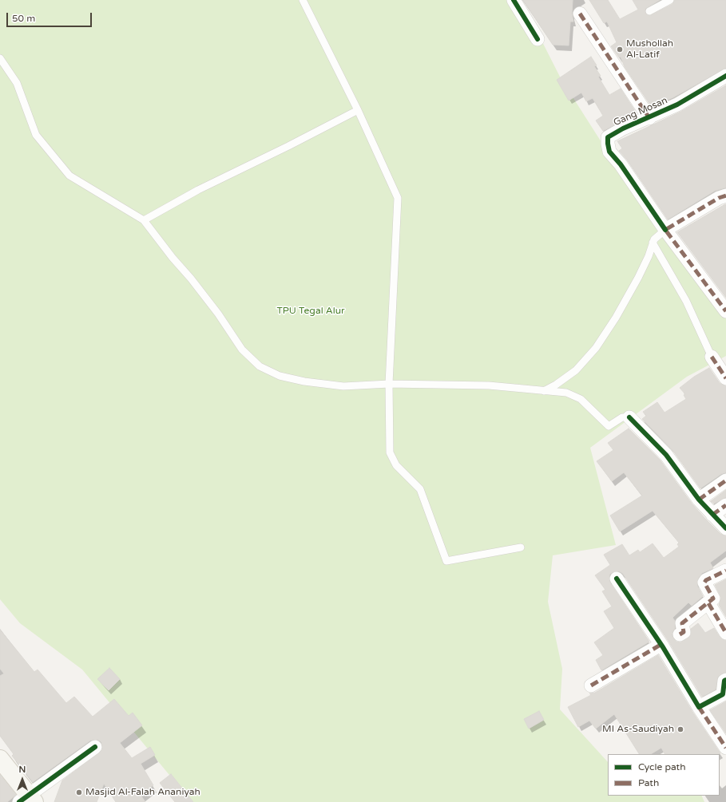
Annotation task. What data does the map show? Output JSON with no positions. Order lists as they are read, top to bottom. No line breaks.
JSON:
{"streets":{"street":["Gang Mosan"]},"parks":["TPU Tegal Alur"],"places":["Mushollah Al-Latif","MI As-Saudiyah","Masjid Al-Falah Ananiyah"],"legend":["Cycle path","Path"],"scale_bar":"50 m","north":"top"}
